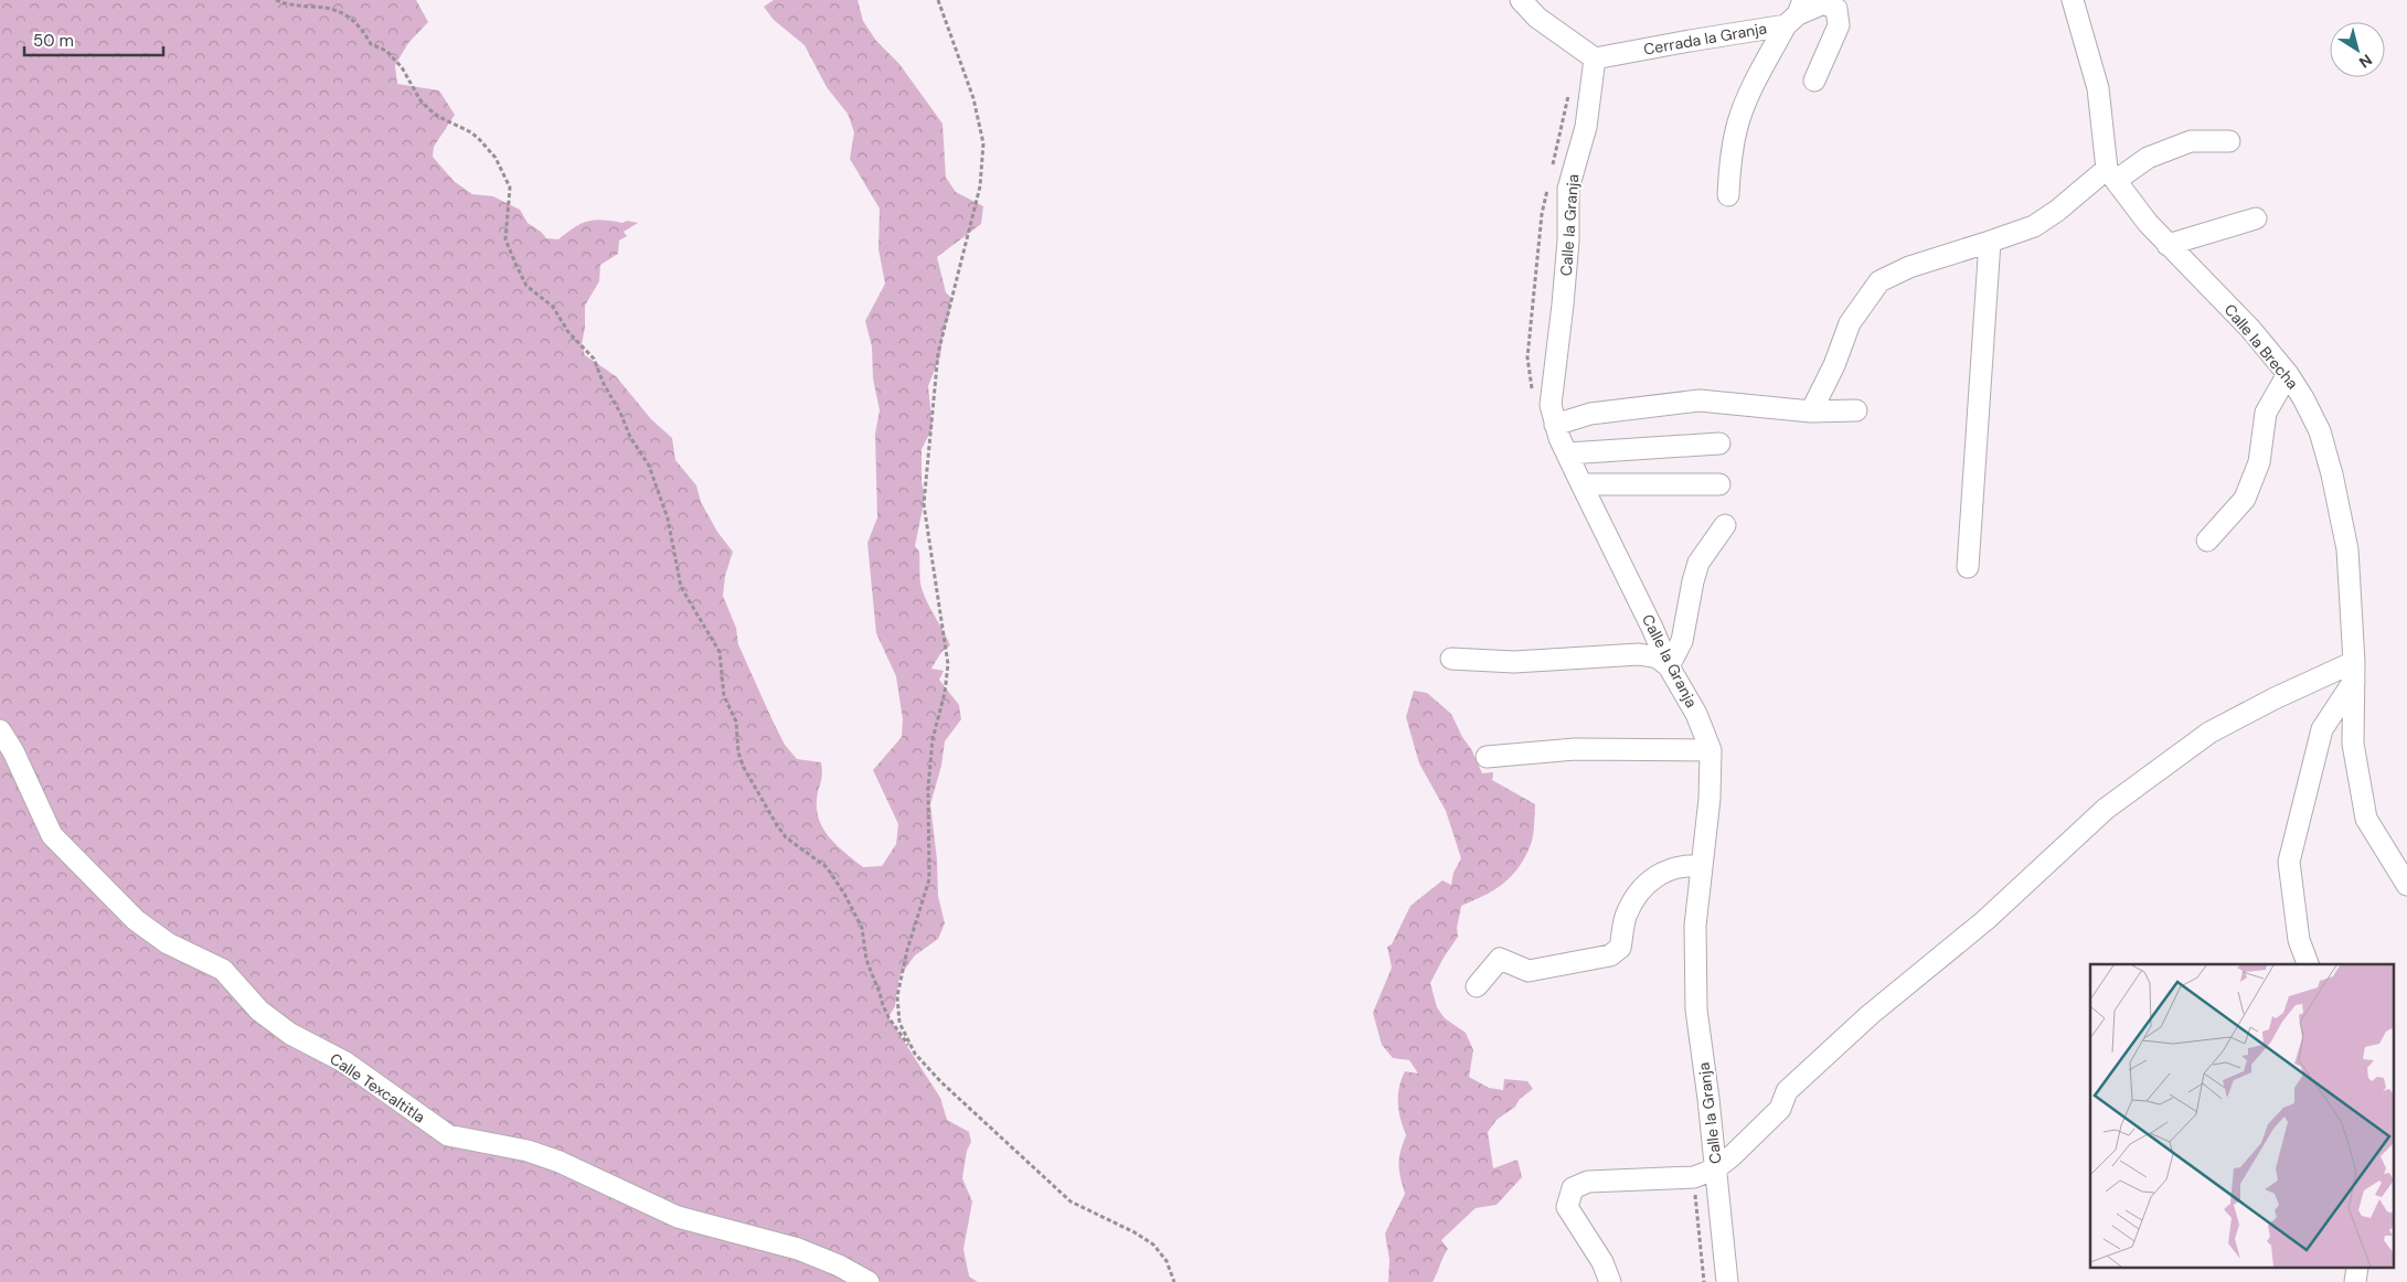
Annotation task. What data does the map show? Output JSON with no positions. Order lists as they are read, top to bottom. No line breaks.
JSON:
{"streets":{"street":["Cerrada la Granja","Calle la Granja","Calle la Brecha","Calle Texcaltitla"]},"crossings":[["Cerrada la Granja","Calle la Granja"]],"scale_bar":"50 m","north":"bottom right"}
